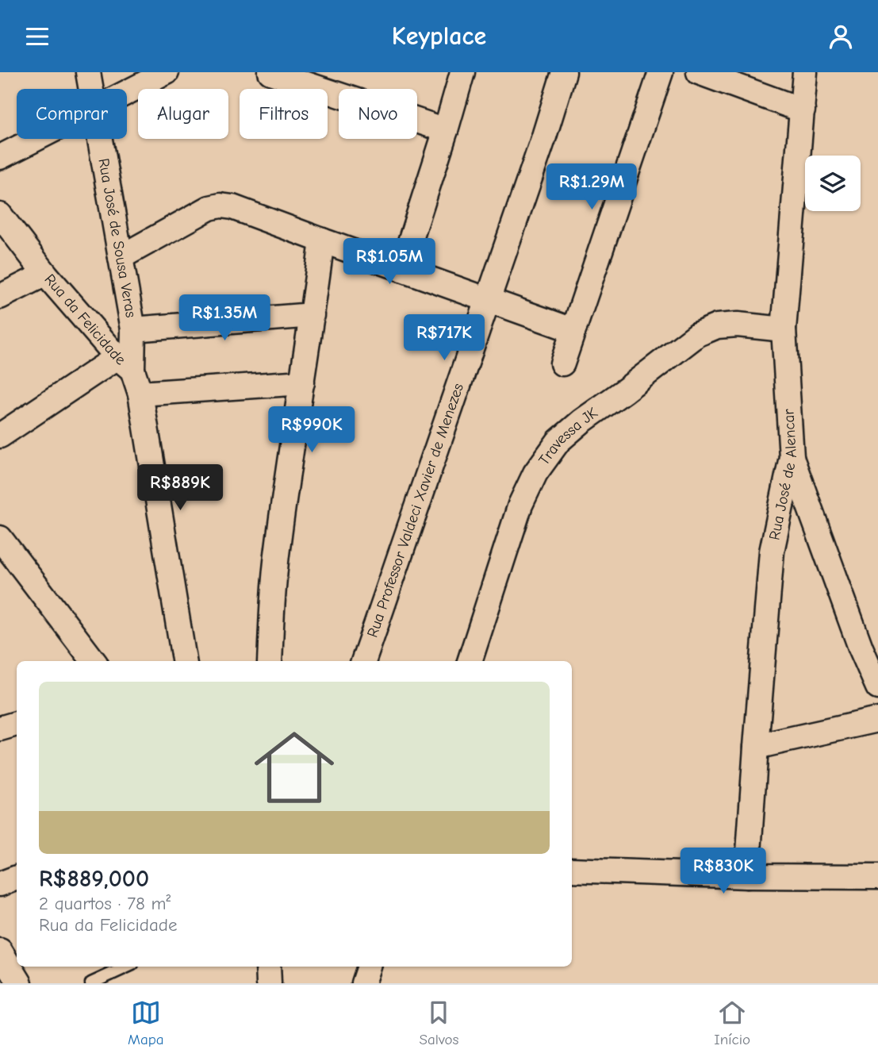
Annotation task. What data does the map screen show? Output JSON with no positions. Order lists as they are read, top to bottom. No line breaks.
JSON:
{"streets":{"street":["Rua José de Sousa Veras","Rua da Felicidade","Travessa JK","Rua José de Alencar","Rua Professor Valdeci Xavier de Menezes"]},"crossings":[["Rua José de Sousa Veras","Rua da Felicidade"],["Travessa JK","Rua José de Alencar"]],"page":{"header":"Keyplace","chip":["Comprar","Alugar","Filtros","Novo"],"price":["R$1.29M","R$1.05M","R$1.35M","R$717K","R$990K","R$889K","R$830K"],"list":[{"name":"R$889,000","note":"2 quartos · 78 m² · Rua da Felicidade"}],"tabs":["Mapa","Salvos","Início"]}}
